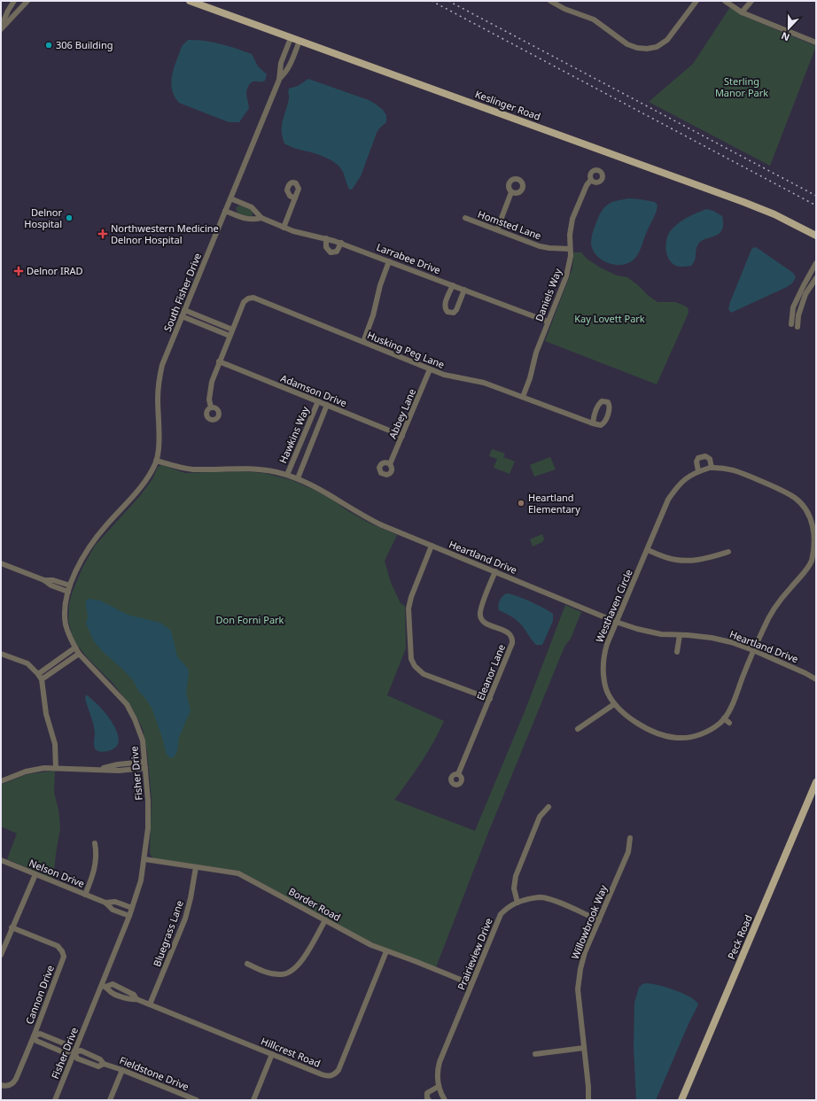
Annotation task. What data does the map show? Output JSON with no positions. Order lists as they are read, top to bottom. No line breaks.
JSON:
{"streets":{"main road":["Keslinger Road","Peck Road"],"street":["Homsted Lane","Larrabee Drive","South Fisher Drive","Daniels Way","Husking Peg Lane","Adamson Drive","Abbey Lane","Hawkins Way","Heartland Drive","Westhaven Circle","Eleanor Lane","Fisher Drive","Nelson Drive","Border Road","Willowbrook Way","Bluegrass Lane","Prairieview Drive","Cannon Drive","Hillcrest Road","Fieldstone Drive"]},"crossings":[["Keslinger Road","South Fisher Drive"],["Homsted Lane","Daniels Way"],["Larrabee Drive","South Fisher Drive"],["Larrabee Drive","Daniels Way"],["South Fisher Drive","Heartland Drive"],["South Fisher Drive","Fisher Drive"],["Daniels Way","Husking Peg Lane"],["Husking Peg Lane","Adamson Drive"],["Husking Peg Lane","Abbey Lane"],["Adamson Drive","Abbey Lane"],["Adamson Drive","Hawkins Way"],["Hawkins Way","Heartland Drive"],["Heartland Drive","Westhaven Circle"],["Heartland Drive","Eleanor Lane"],["Heartland Drive","Fisher Drive"],["Fisher Drive","Nelson Drive"],["Fisher Drive","Border Road"],["Fisher Drive","Hillcrest Road"],["Fisher Drive","Fieldstone Drive"],["Border Road","Bluegrass Lane"],["Border Road","Prairieview Drive"],["Border Road","Hillcrest Road"],["Willowbrook Way","Prairieview Drive"],["Bluegrass Lane","Hillcrest Road"]],"parks":["Sterling Manor Park","Kay Lovett Park","Don Forni Park"],"places":{"other":["306 Building","Delnor Hospital","Heartland Elementary"],"health":["Northwestern Medicine Delnor Hospital","Delnor IRAD"]},"north":"bottom"}
